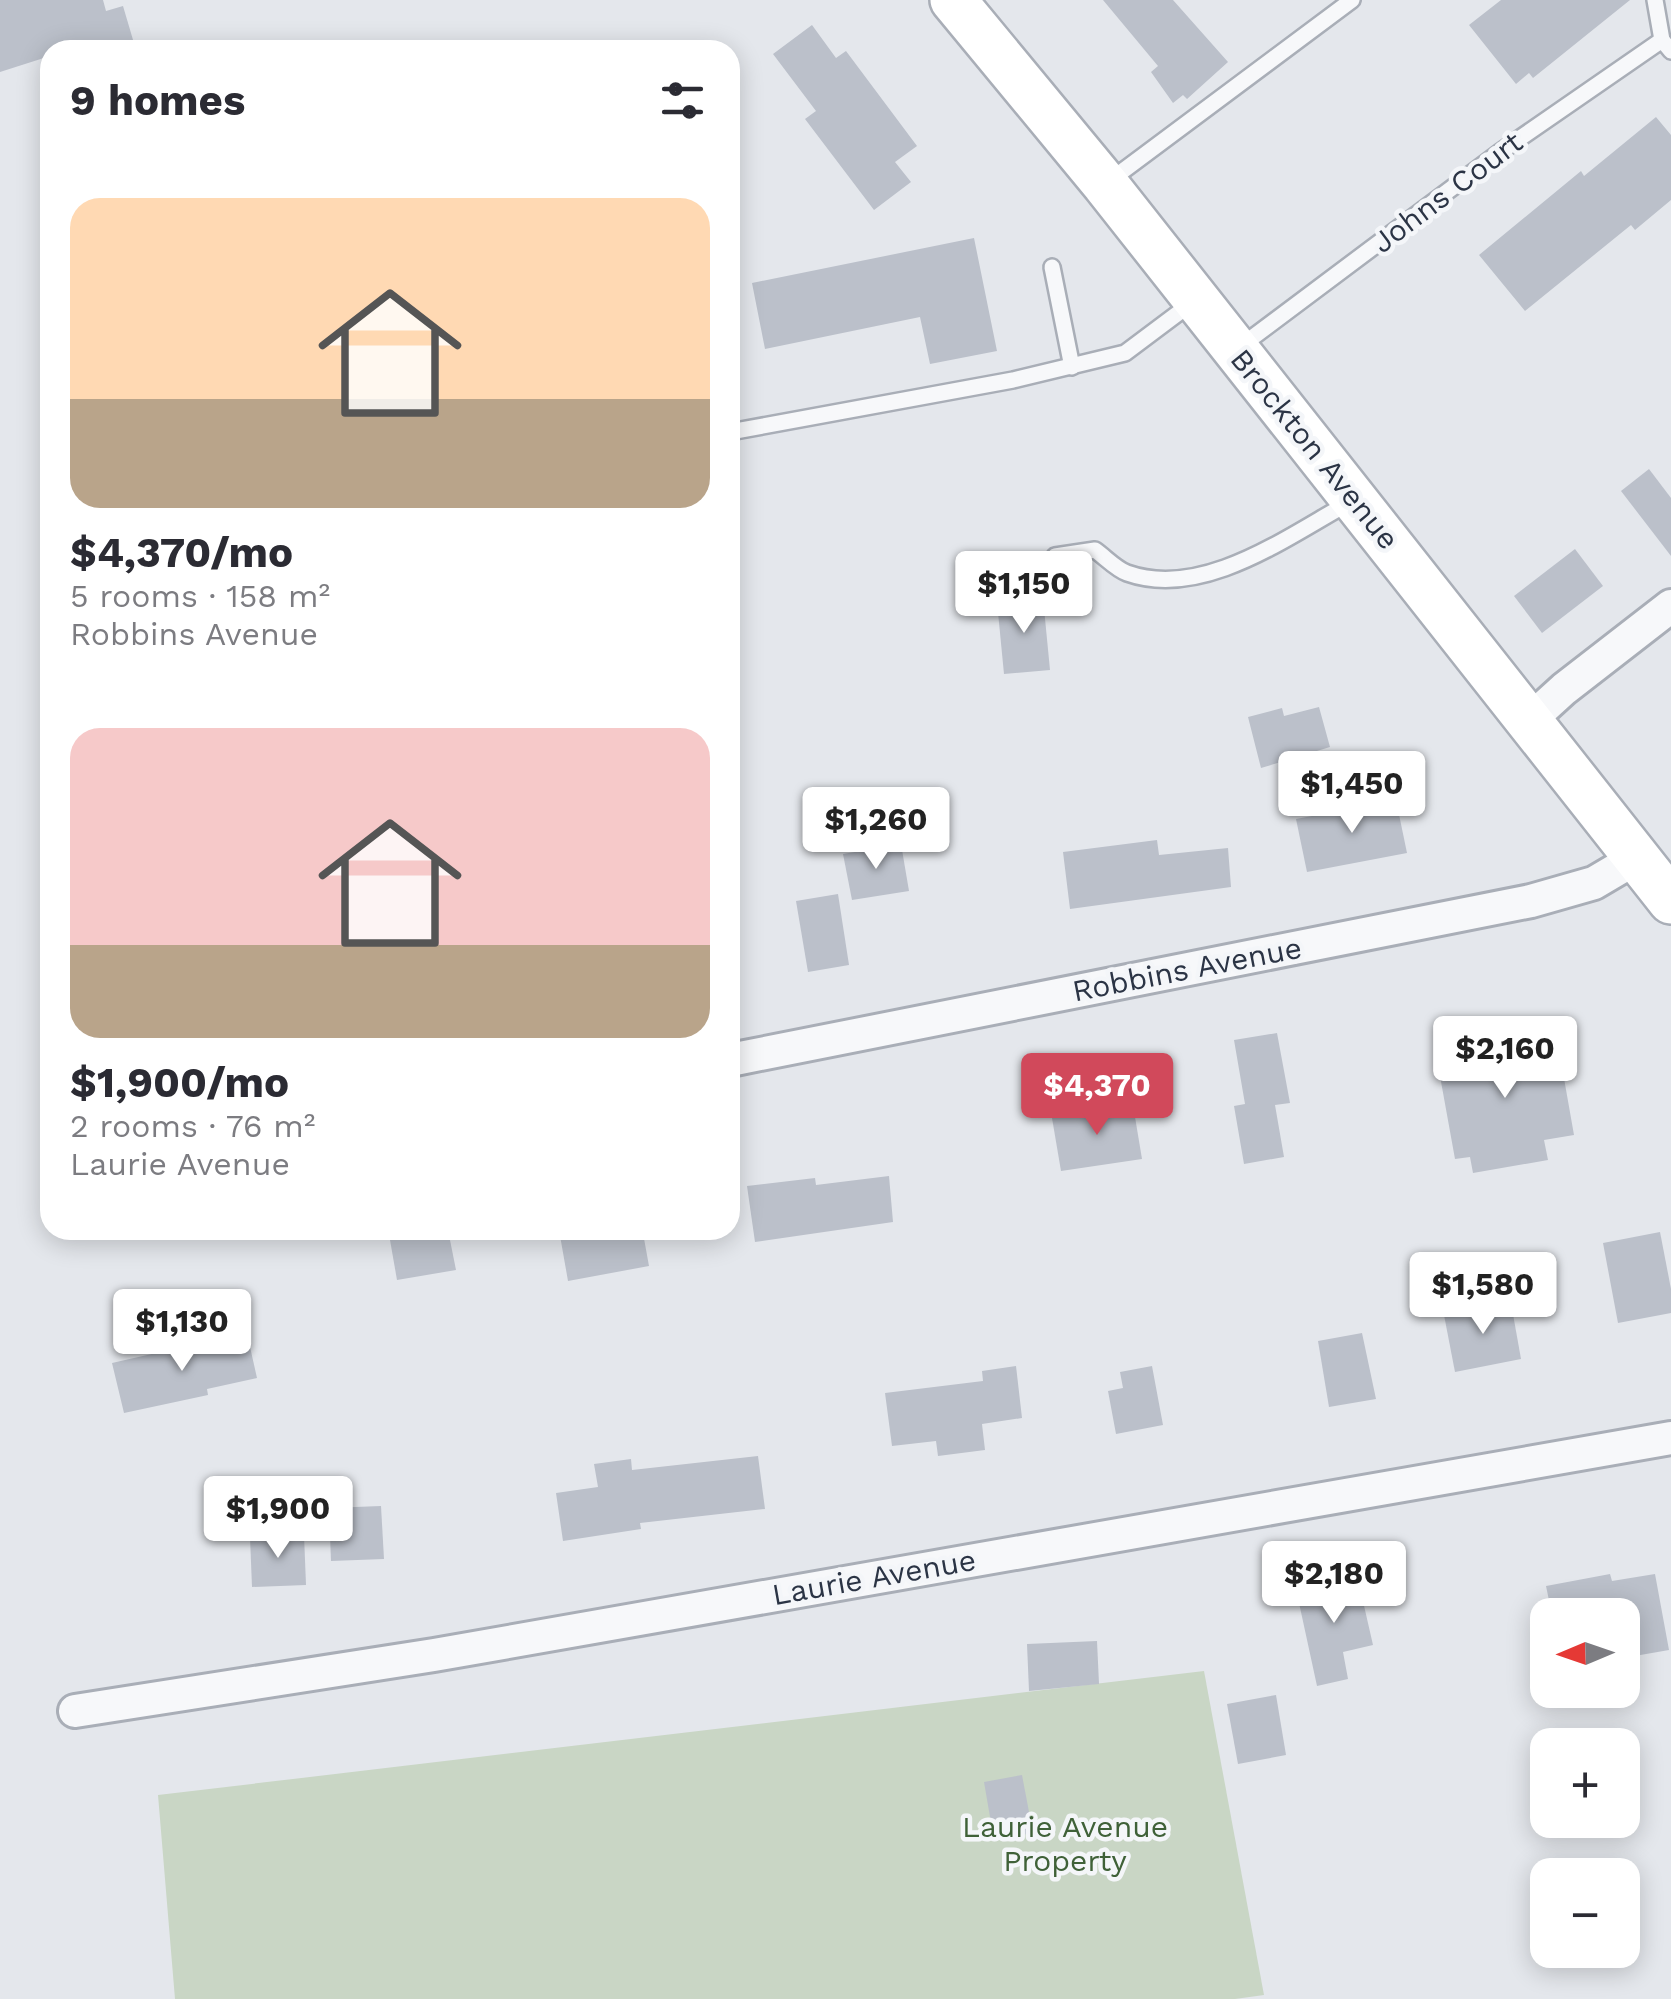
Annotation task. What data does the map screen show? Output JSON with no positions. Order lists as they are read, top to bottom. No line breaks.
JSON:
{"streets":{"main road":["Brockton Avenue"],"street":["Robbins Avenue","Laurie Avenue"],"lane":["Johns Court"]},"crossings":[["Johns Court","Brockton Avenue"],["Brockton Avenue","Robbins Avenue"]],"parks":["Laurie Avenue Property"],"north":"left","page":{"heading":"9 homes","list":[{"name":"$4,370/mo","note":"5 rooms · 158 m² · Robbins Avenue"},{"name":"$1,900/mo","note":"2 rooms · 76 m² · Laurie Avenue"}],"price":["$1,150","$1,450","$1,260","$2,160","$4,370","$1,580","$1,130","$1,900","$2,180"],"map_buttons":["+","−"]}}
